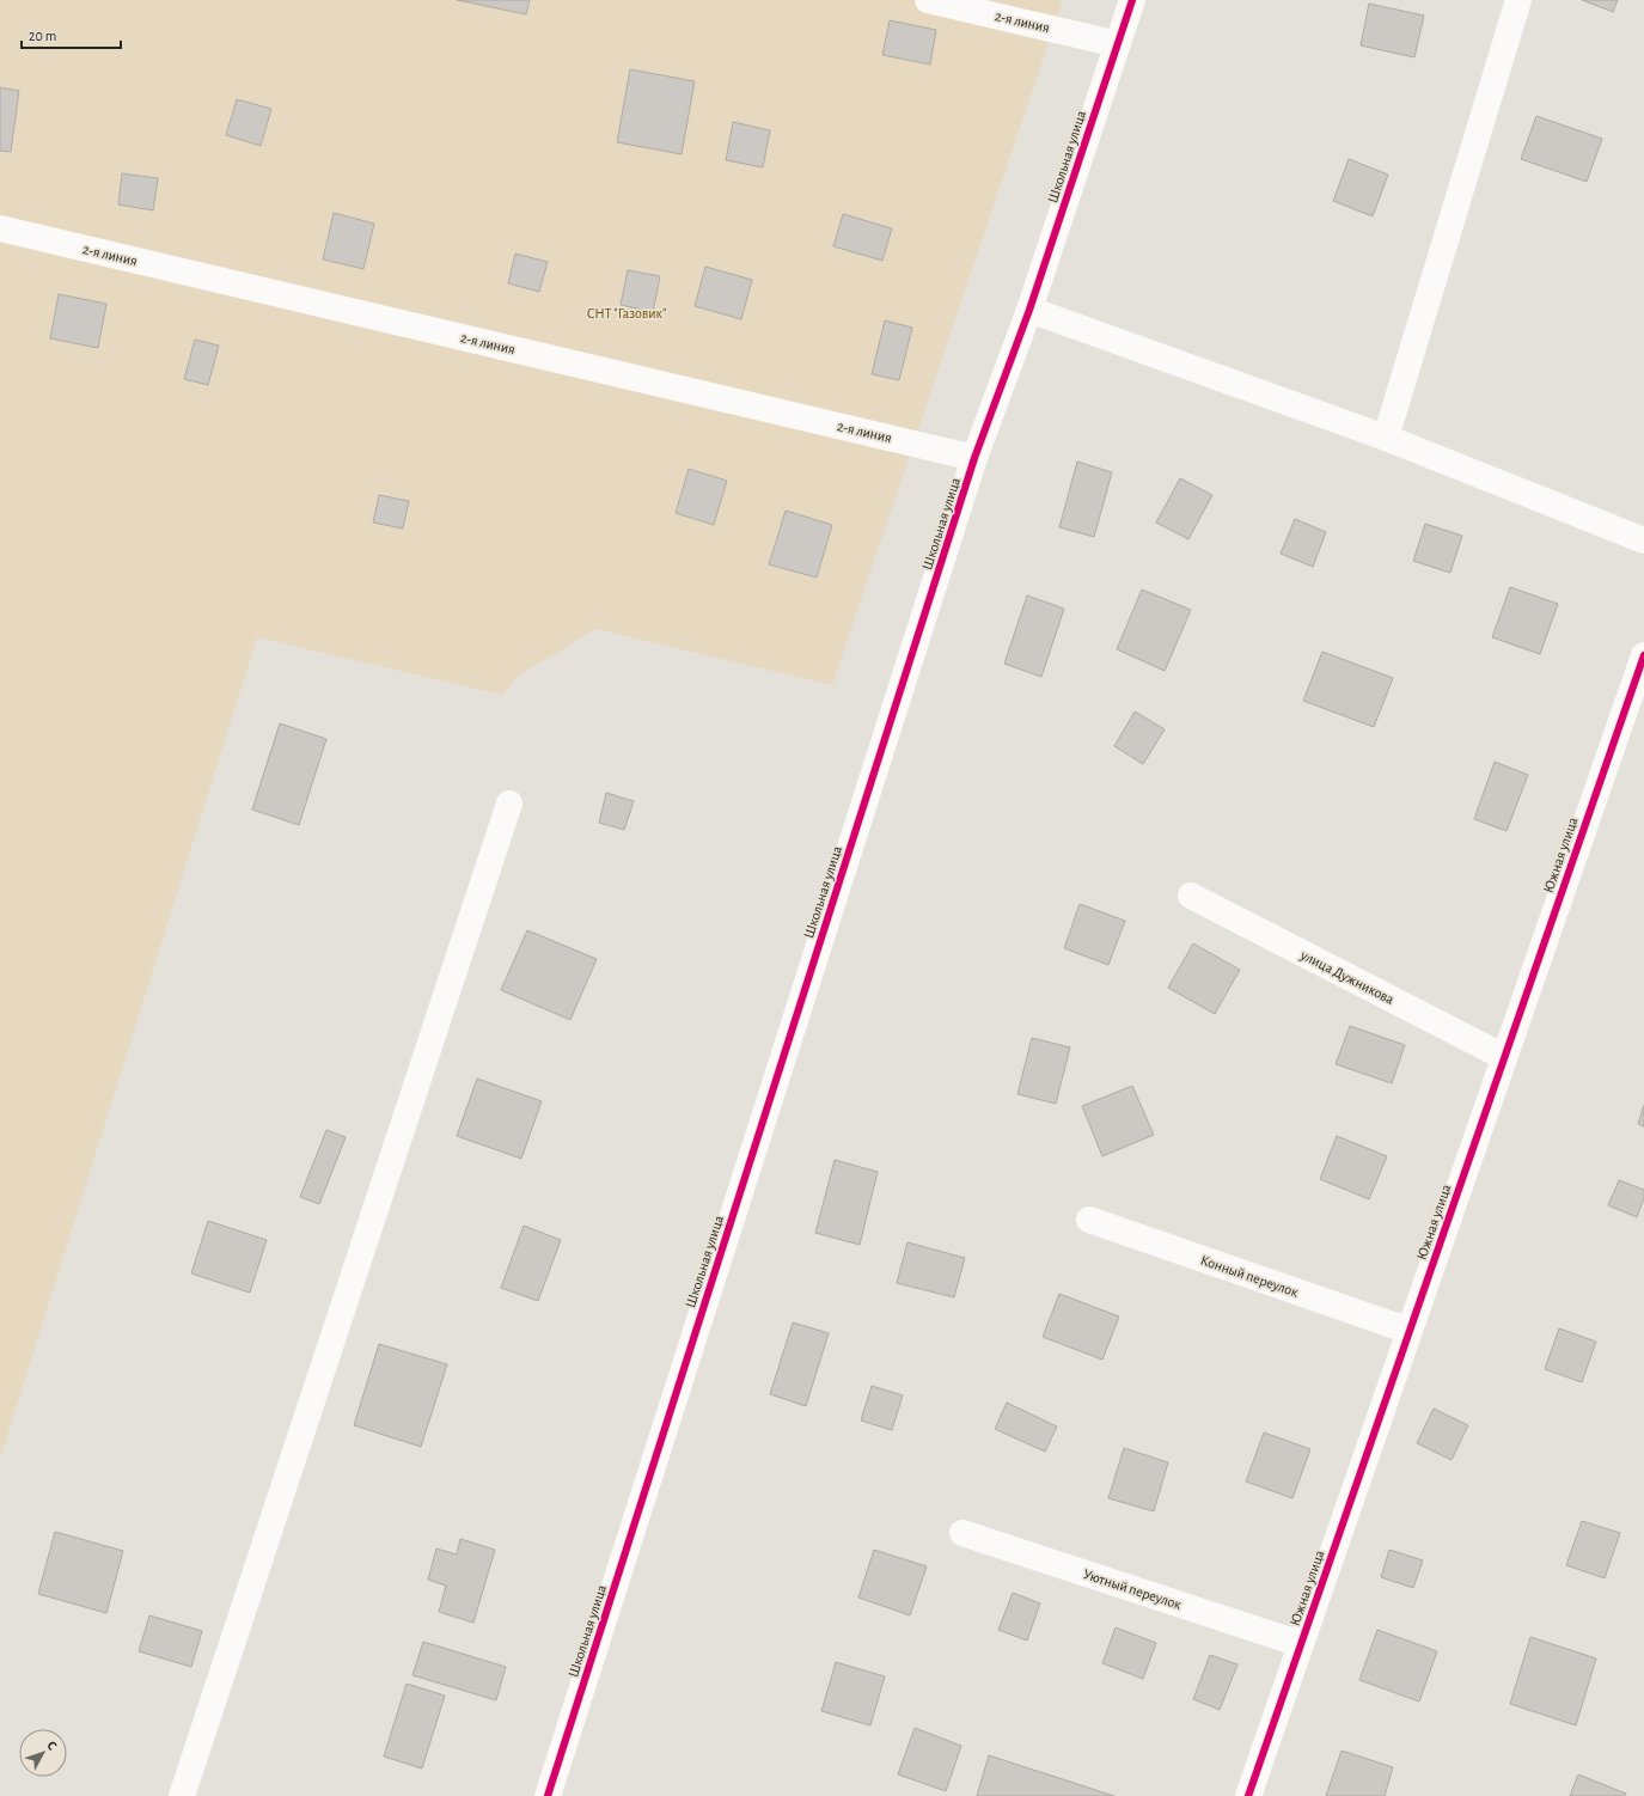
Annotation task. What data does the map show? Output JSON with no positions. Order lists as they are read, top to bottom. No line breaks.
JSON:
{"streets":{"street":["2-я линия","Школьная улица","Южная улица","улица Дужникова","Конный переулок","Уютный переулок"]},"crossings":[["2-я линия","Школьная улица"],["Южная улица","улица Дужникова"],["Южная улица","Конный переулок"],["Южная улица","Уютный переулок"]],"parks":["СНТ \"Газовик\""],"scale_bar":"20 m","north":"top right"}
